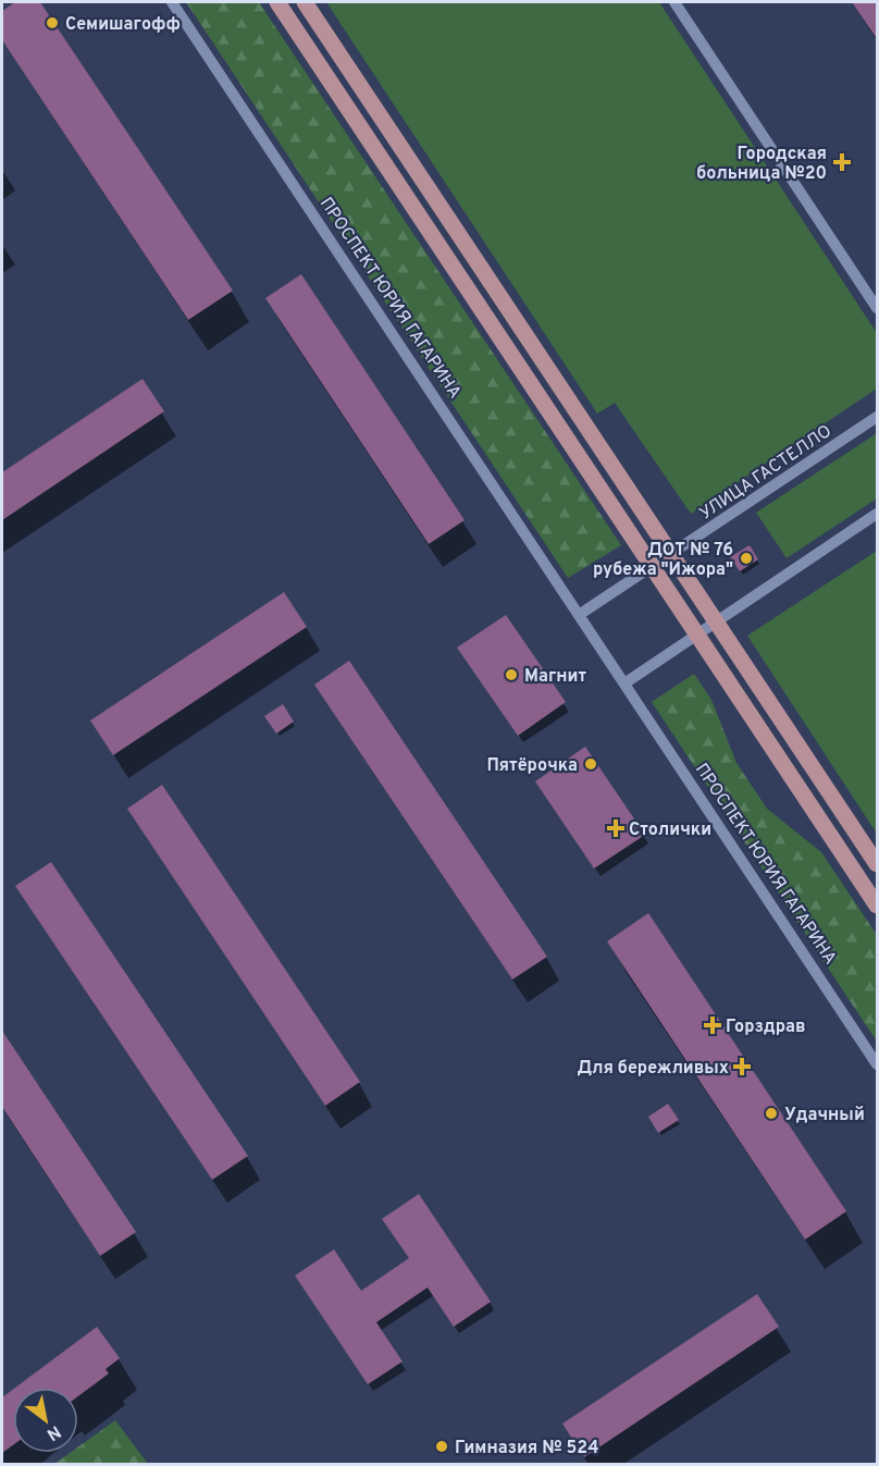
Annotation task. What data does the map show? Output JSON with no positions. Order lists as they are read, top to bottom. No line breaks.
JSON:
{"streets":{"street":["ПРОСПЕКТ ЮРИЯ ГАГАРИНА","УЛИЦА ГАСТЕЛЛО"]},"places":{"other":["Семишагофф","ДОТ № 76 рубежа \"Ижора\"","Магнит","Пятёрочка","Удачный","Гимназия № 524"],"health":["Городская больница №20","Столички","Горздрав","Для бережливых"]},"north":"bottom right"}
